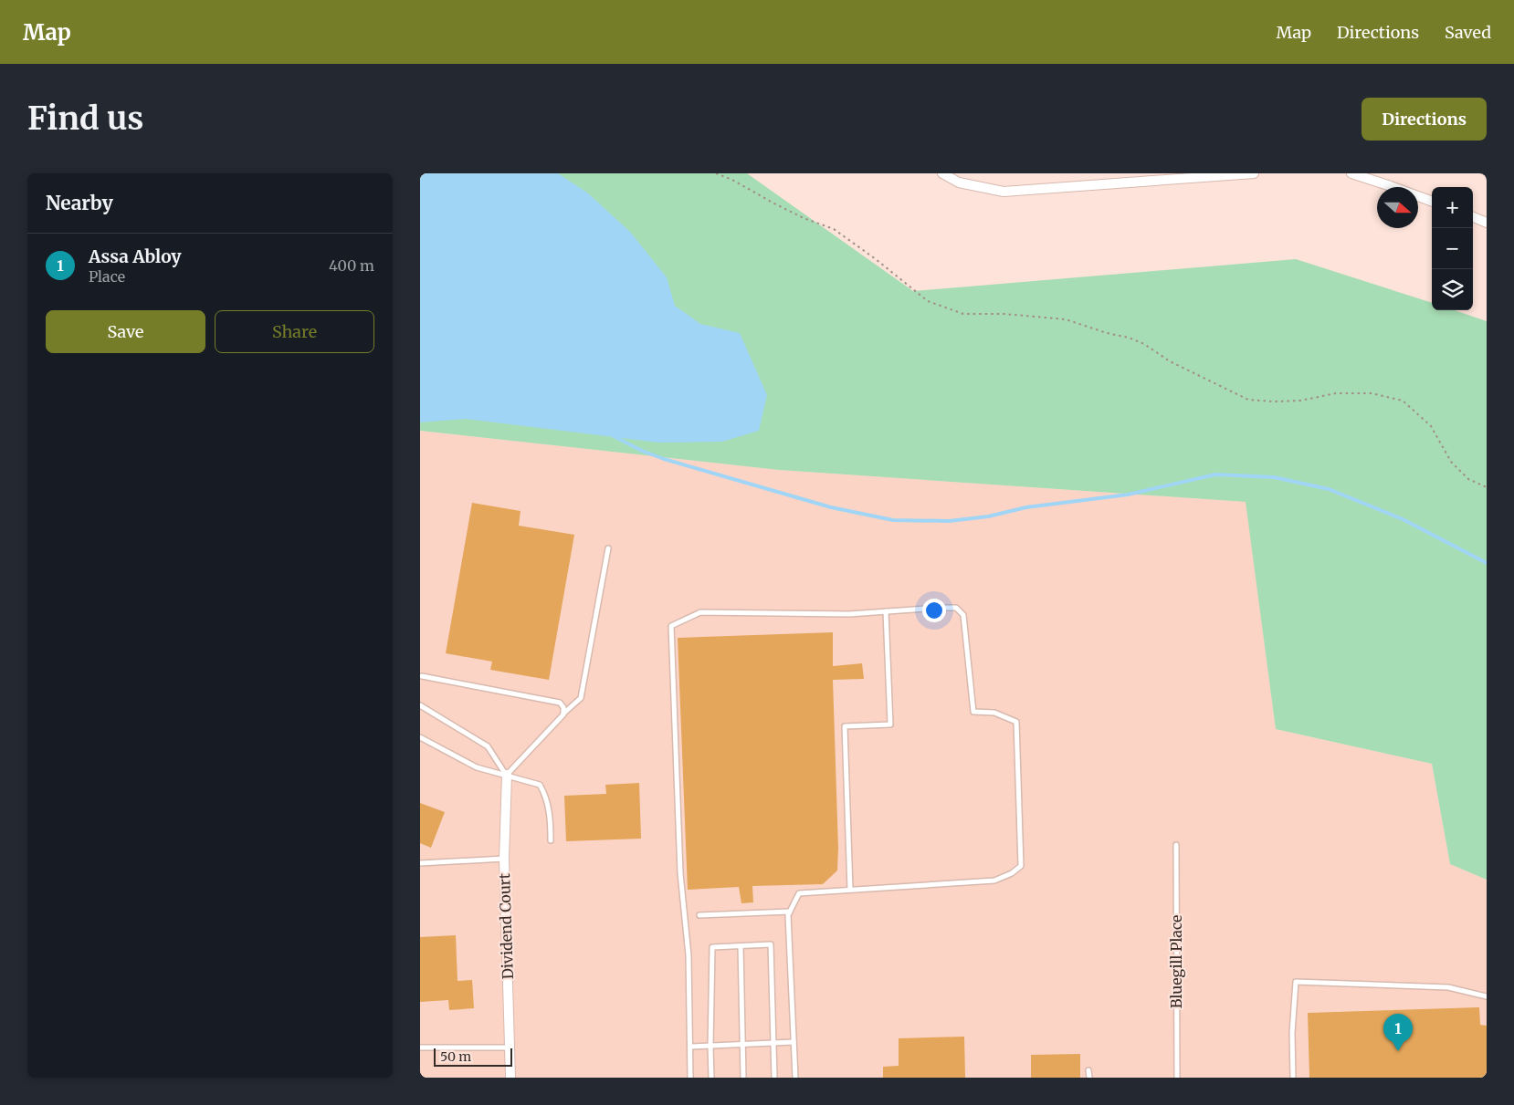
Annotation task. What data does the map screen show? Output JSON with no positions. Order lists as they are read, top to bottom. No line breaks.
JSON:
{"streets":{"street":["Dividend Court"],"lane":["Bluegill Place"]},"scale_bar":"50 m","north":"right","page":{"header":"Map","nav":["Map","Directions","Saved"],"buttons":["Directions",["Save","Share"]],"title":"Find us","heading":"Nearby","map_buttons":["+","−"],"list":[{"mark":"1","name":"Assa Abloy","note":"Place","value":"400 m"}],"pins":"1","scale":"50 m"}}
